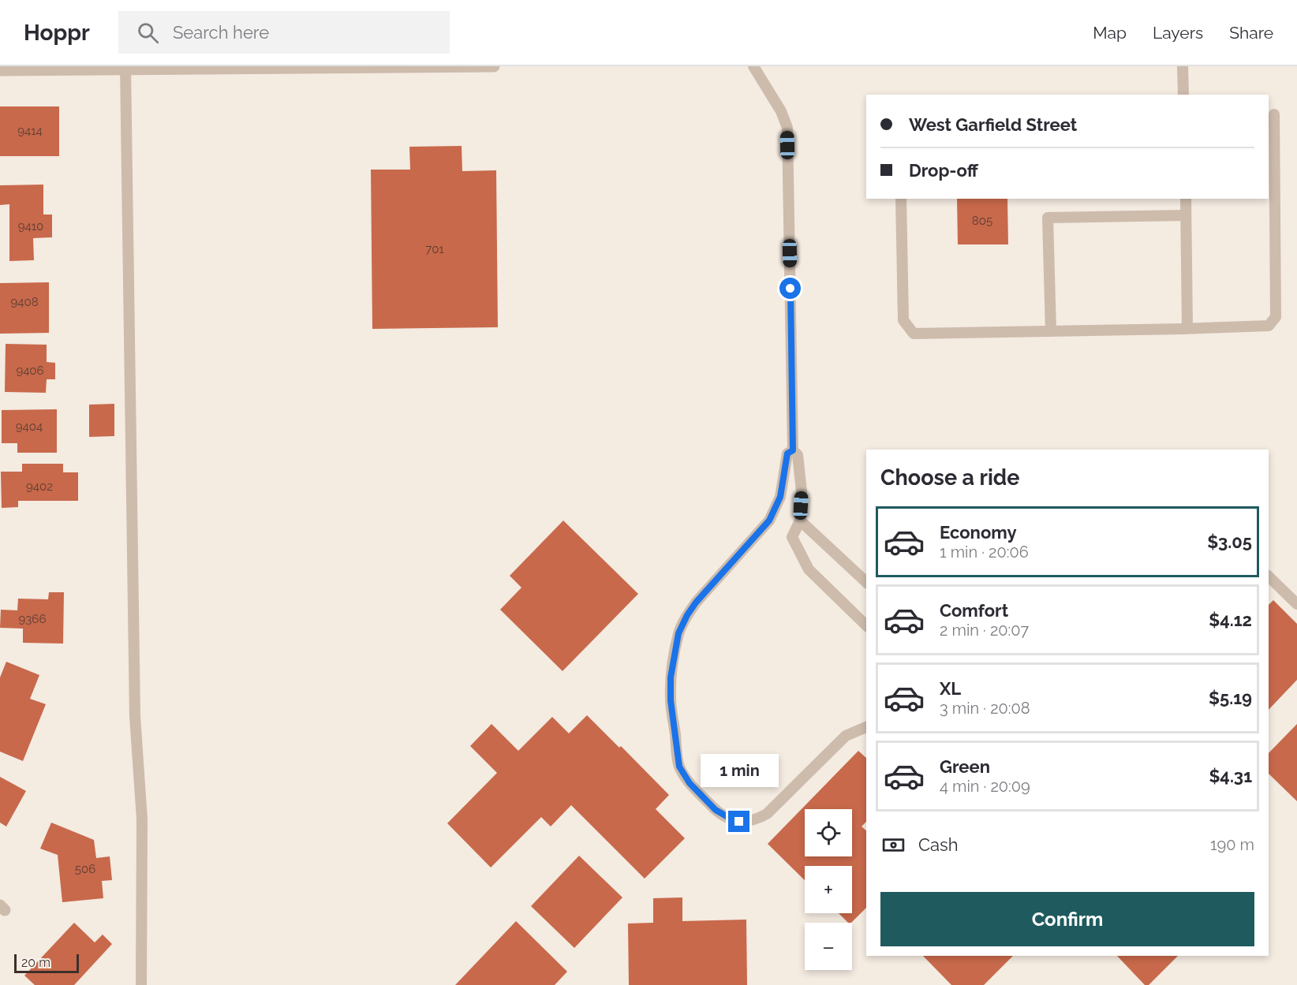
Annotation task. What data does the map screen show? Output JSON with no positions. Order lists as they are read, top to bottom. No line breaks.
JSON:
{"house_numbers":["9414","805","9410","701","9408","9406","9404","9402","9366","506"],"scale_bar":"20 m","page":{"header":"Hoppr","search":"Search here","nav":["Map","Layers","Share"],"banner":["West Garfield Street","Drop-off"],"heading":"Choose a ride","list":[{"name":"Economy","note":"1 min · 20:06","value":"$3.05"},{"name":"Comfort","note":"2 min · 20:07","value":"$4.12"},{"name":"XL","note":"3 min · 20:08","value":"$5.19"},{"name":"Green","note":"4 min · 20:09","value":"$4.31"}],"bubble":"1 min","map_buttons":["+","−"],"pay":["Cash","190 m"],"buttons":"Confirm","scale":"20 m"}}
